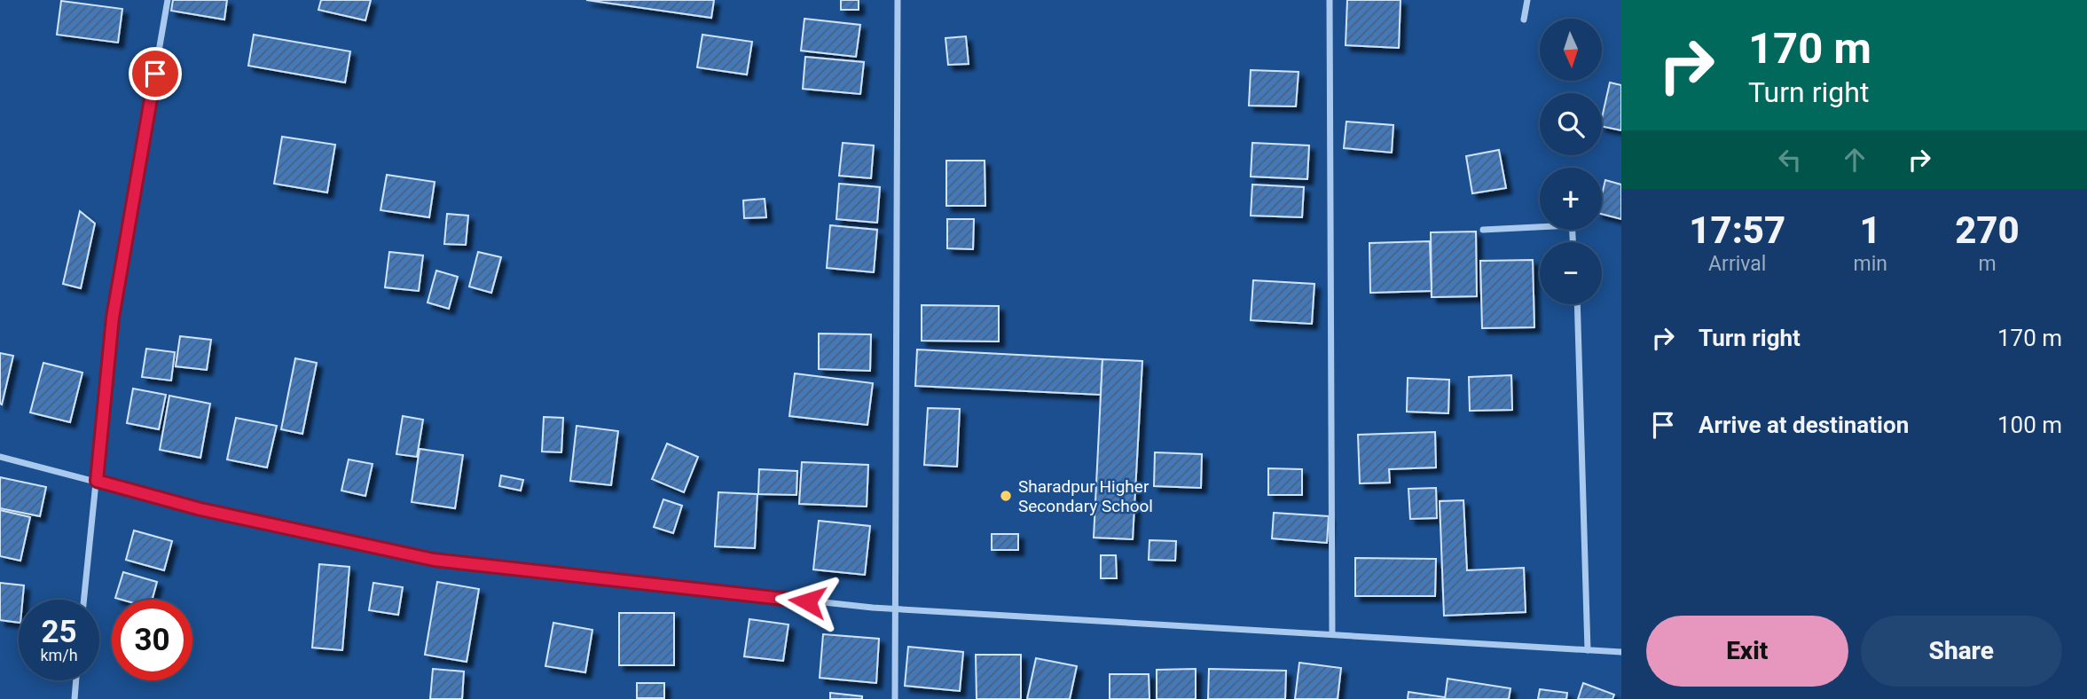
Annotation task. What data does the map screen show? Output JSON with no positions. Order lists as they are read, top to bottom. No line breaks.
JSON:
{"places":["Sharadpur Higher Secondary School"],"north":"bottom","page":{"turn":["170 m","Turn right"],"map_buttons":["+","−"],"eta":["17:57","Arrival","1","min","270","m"],"list":[{"name":"Turn right","value":"170 m"},{"name":"Arrive at destination","value":"100 m"}],"speed":"25 km/h","limit":"30","buttons":["Exit","Share"]}}
